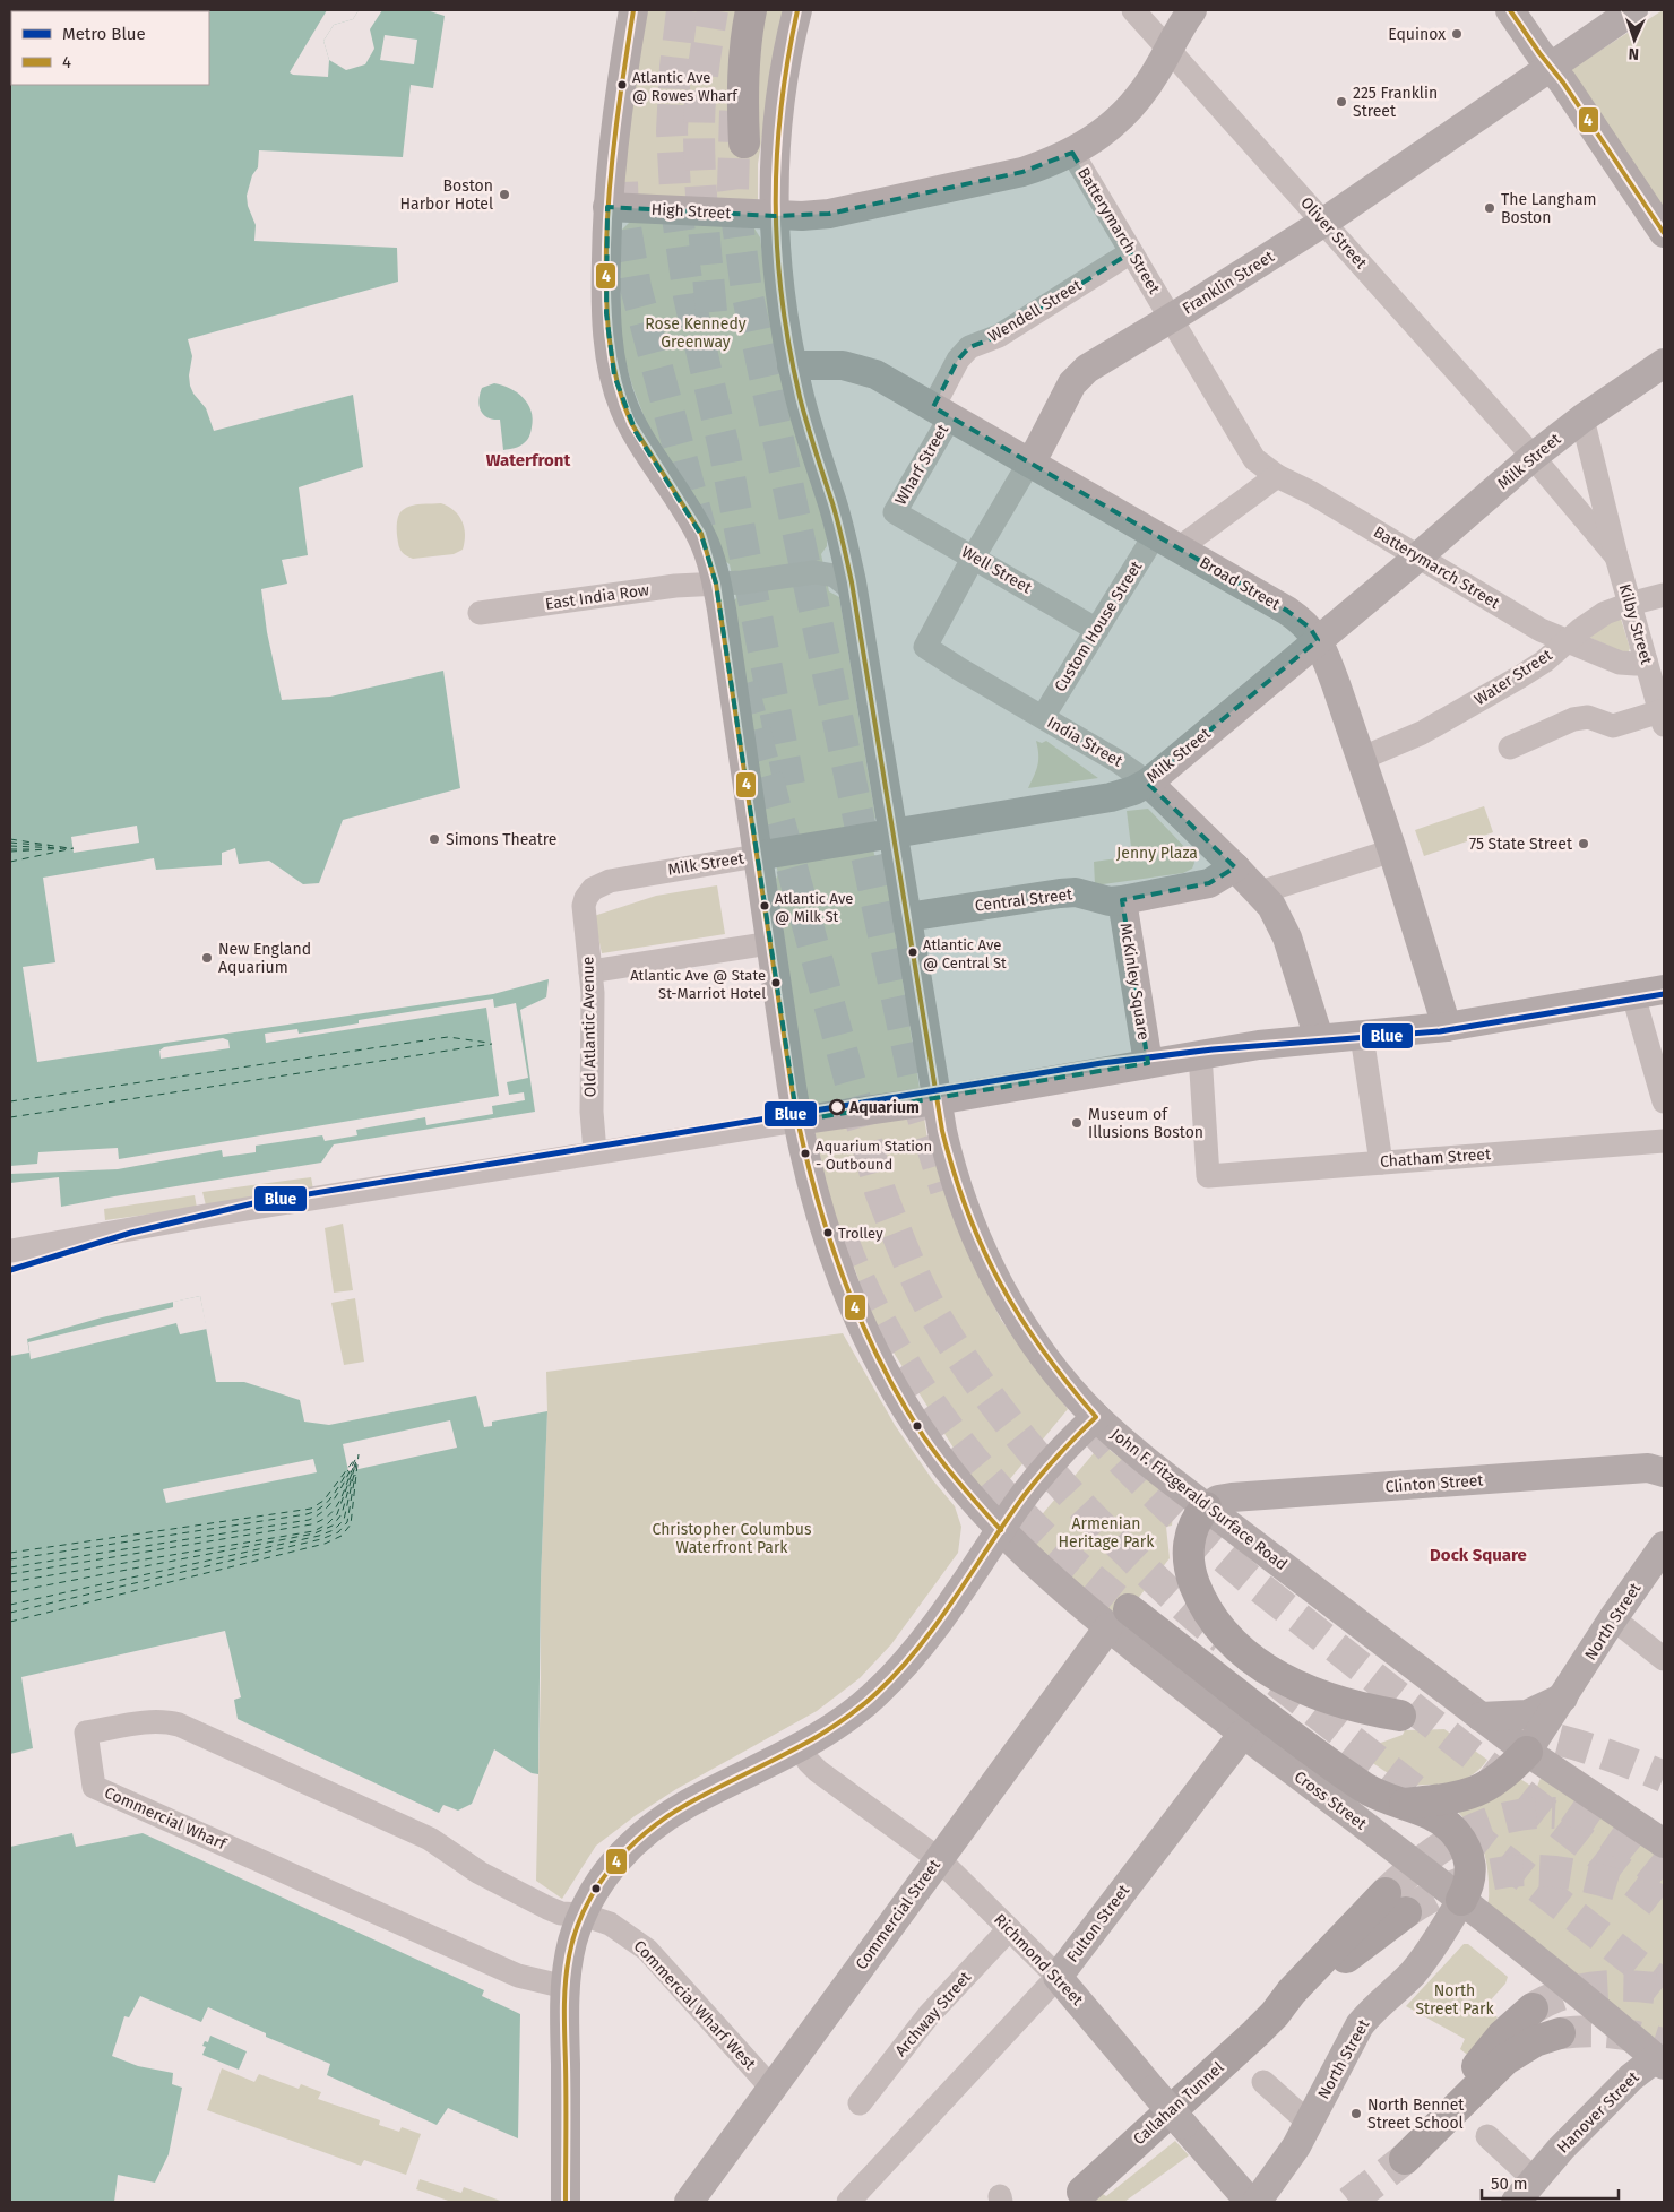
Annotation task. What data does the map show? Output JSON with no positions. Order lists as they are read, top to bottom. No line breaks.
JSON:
{"streets":{"highway":["Callahan Tunnel"],"main road":["High Street","Franklin Street","Milk Street","Broad Street","India Street","Central Street","McKinley Square","Clinton Street","John F. Fitzgerald Surface Road","North Street","Cross Street","Commercial Street","Fulton Street","Richmond Street","Hanover Street"],"street":["Batterymarch Street","Oliver Street","Wendell Street","Wharf Street","Well Street","East India Row","Kilby Street","Custom House Street","Water Street","Old Atlantic Avenue","Chatham Street","Commercial Wharf","Commercial Wharf West","Archway Street"]},"crossings":[["High Street","Batterymarch Street"],["High Street","Oliver Street"],["High Street","John F. Fitzgerald Surface Road"],["High Street","Cross Street"],["Batterymarch Street","Franklin Street"],["Batterymarch Street","Wendell Street"],["Batterymarch Street","Milk Street"],["Batterymarch Street","Kilby Street"],["Batterymarch Street","Water Street"],["Oliver Street","Franklin Street"],["Oliver Street","Milk Street"],["Oliver Street","Kilby Street"],["Franklin Street","Well Street"],["Franklin Street","Broad Street"],["Franklin Street","India Street"],["Wendell Street","Wharf Street"],["Wendell Street","Broad Street"],["Milk Street","Broad Street"],["Milk Street","Kilby Street"],["Milk Street","India Street"],["Milk Street","Old Atlantic Avenue"],["Milk Street","John F. Fitzgerald Surface Road"],["Milk Street","Cross Street"],["Wharf Street","Well Street"],["Wharf Street","Broad Street"],["Well Street","Custom House Street"],["Broad Street","Custom House Street"],["Broad Street","Water Street"],["Broad Street","John F. Fitzgerald Surface Road"],["East India Row","Cross Street"],["Kilby Street","Water Street"],["Custom House Street","India Street"],["India Street","Central Street"],["Central Street","McKinley Square"],["Central Street","John F. Fitzgerald Surface Road"],["Clinton Street","John F. Fitzgerald Surface Road"],["John F. Fitzgerald Surface Road","North Street"],["North Street","Cross Street"],["Cross Street","Commercial Street"],["Cross Street","Fulton Street"],["Cross Street","Hanover Street"],["Commercial Wharf","Commercial Wharf West"],["Commercial Street","Richmond Street"],["Commercial Street","Commercial Wharf West"],["Fulton Street","Richmond Street"],["Richmond Street","Archway Street"]],"districts":["Waterfront","Dock Square"],"parks":["Rose Kennedy Greenway","Jenny Plaza","Armenian Heritage Park","Christopher Columbus Waterfront Park","North Street Park"],"places":["Equinox","Atlantic Ave @ Rowes Wharf","225 Franklin Street","Boston Harbor Hotel","The Langham Boston","Simons Theatre","75 State Street","Atlantic Ave @ Milk St","Atlantic Ave @ Central St","New England Aquarium","Atlantic Ave @ State St-Marriot Hotel","Aquarium","Museum of Illusions Boston","Aquarium Station - Outbound","Trolley","North Bennet Street School"],"lines":["transit line 4","metro line Blue"],"legend":["Metro Blue","4"],"scale_bar":"50 m","north":"bottom"}
